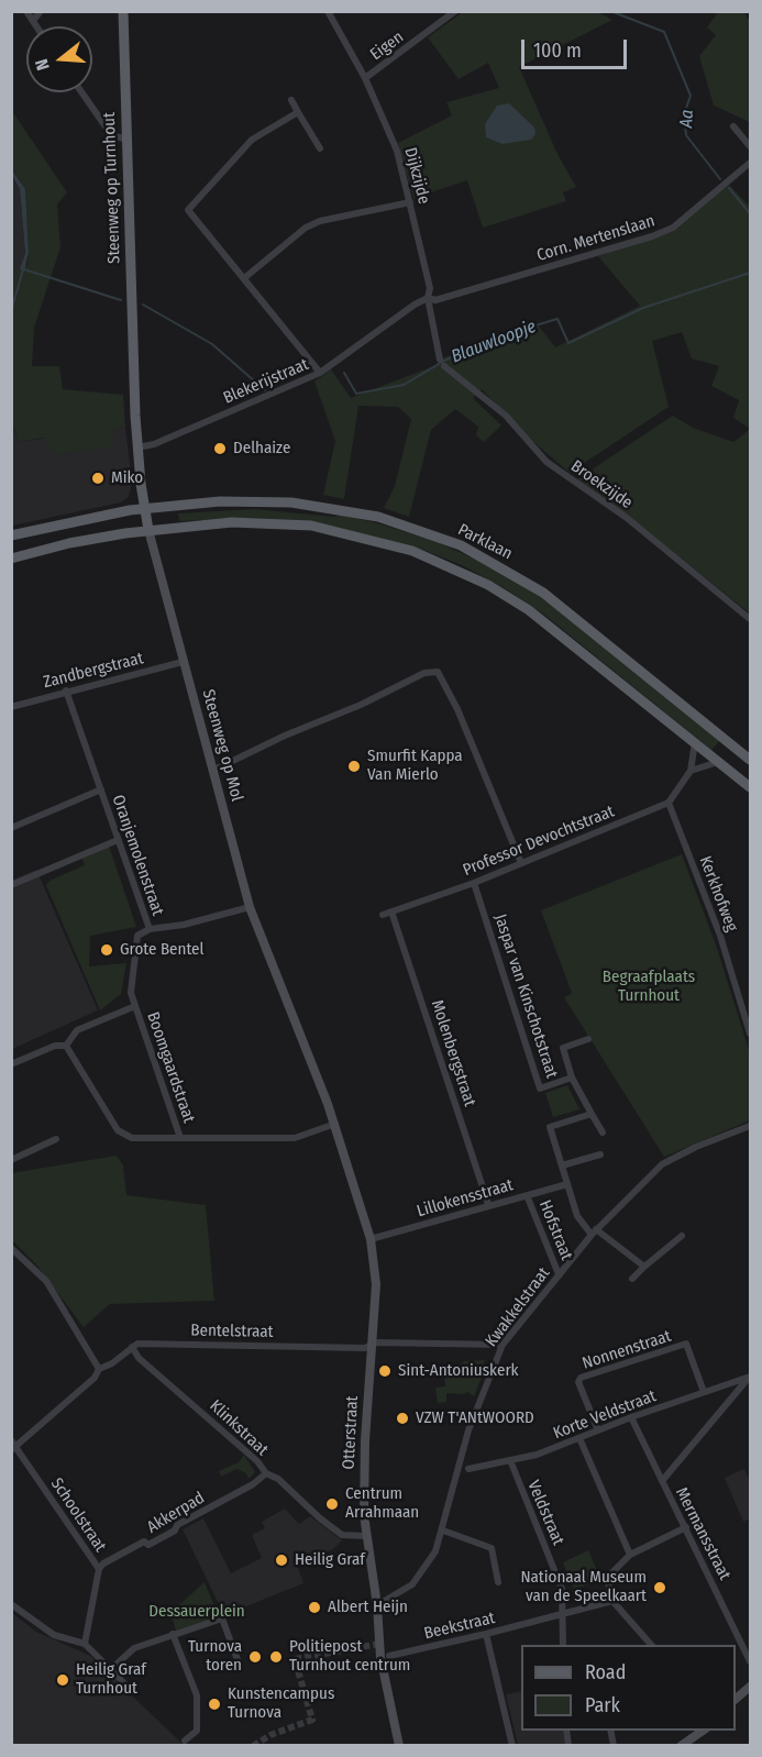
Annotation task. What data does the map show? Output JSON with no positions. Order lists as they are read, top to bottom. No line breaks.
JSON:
{"streets":{"main road":["Steenweg op Turnhout","Parklaan","Steenweg op Mol"],"street":["Eigen","Dijkzijde","Corn. Mertenslaan","Blekerijstraat","Broekzijde","Zandbergstraat","Professor Devochtstraat","Oranjemolenstraat","Kerkhofweg","Jaspar van Kinschotstraat","Molenbergstraat","Boomgaardstraat","Lillokensstraat","Hofstraat","Kwakkelstraat","Bentelstraat","Nonnenstraat","Korte Veldstraat","Klinkstraat","Otterstraat","Akkerpad","Veldstraat","Schoolstraat","Mermansstraat","Beekstraat"]},"crossings":[["Eigen","Dijkzijde"],["Dijkzijde","Corn. Mertenslaan"],["Dijkzijde","Blekerijstraat"],["Dijkzijde","Broekzijde"],["Steenweg op Turnhout","Steenweg op Mol"],["Corn. Mertenslaan","Blekerijstraat"],["Blekerijstraat","Steenweg op Mol"],["Parklaan","Steenweg op Mol"],["Zandbergstraat","Steenweg op Mol"],["Zandbergstraat","Oranjemolenstraat"],["Steenweg op Mol","Oranjemolenstraat"],["Steenweg op Mol","Boomgaardstraat"],["Steenweg op Mol","Otterstraat"],["Professor Devochtstraat","Kerkhofweg"],["Professor Devochtstraat","Jaspar van Kinschotstraat"],["Professor Devochtstraat","Molenbergstraat"],["Oranjemolenstraat","Boomgaardstraat"],["Molenbergstraat","Lillokensstraat"],["Boomgaardstraat","Otterstraat"],["Lillokensstraat","Hofstraat"],["Lillokensstraat","Otterstraat"],["Hofstraat","Kwakkelstraat"],["Kwakkelstraat","Bentelstraat"],["Kwakkelstraat","Otterstraat"],["Bentelstraat","Klinkstraat"],["Bentelstraat","Otterstraat"],["Bentelstraat","Schoolstraat"],["Nonnenstraat","Korte Veldstraat"],["Korte Veldstraat","Veldstraat"],["Korte Veldstraat","Mermansstraat"],["Klinkstraat","Otterstraat"],["Klinkstraat","Akkerpad"],["Akkerpad","Schoolstraat"],["Veldstraat","Beekstraat"]],"water":["Aa","Blauwloopje"],"parks":["Begraafplaats Turnhout","Dessauerplein"],"places":["Delhaize","Miko","Smurfit Kappa Van Mierlo","Grote Bentel","Sint-Antoniuskerk","VZW T'ANtWOORD","Centrum Arrahmaan","Heilig Graf","Nationaal Museum van de Speelkaart","Albert Heijn","Turnova toren","Politiepost Turnhout centrum","Heilig Graf Turnhout","Kunstencampus Turnova"],"legend":["Road","Park"],"scale_bar":"100 m","north":"left"}
